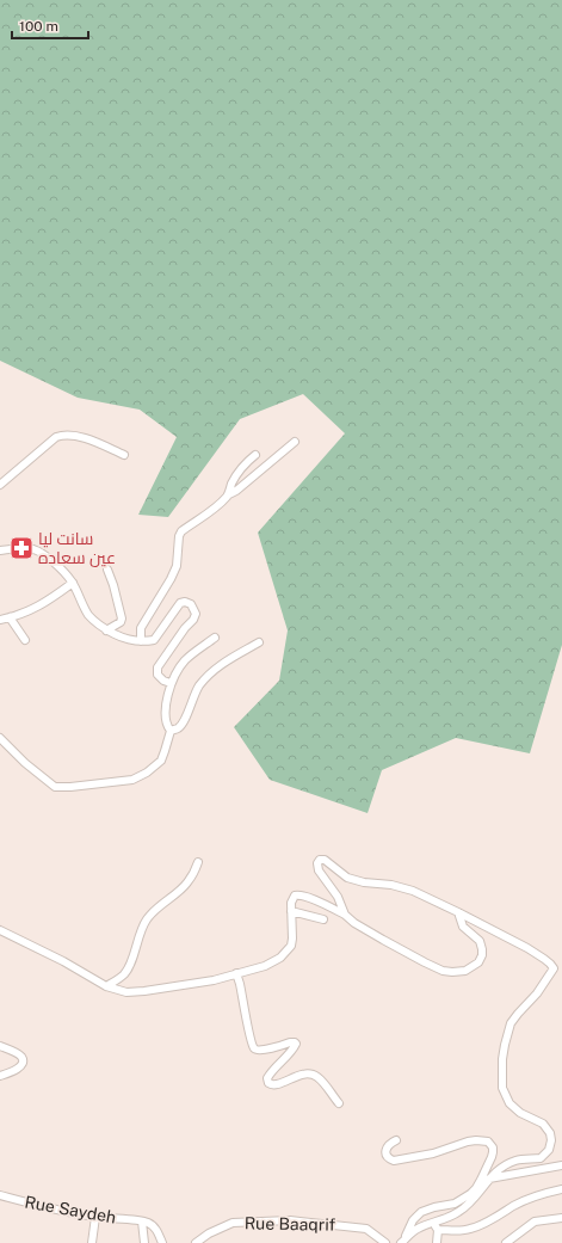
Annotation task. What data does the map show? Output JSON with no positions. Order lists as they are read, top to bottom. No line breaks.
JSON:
{"streets":{"street":["Rue Saydeh","Rue Baaqrif"]},"places":{"pharmacy":["سانت ليا عين سعاده"]},"scale_bar":"100 m"}
